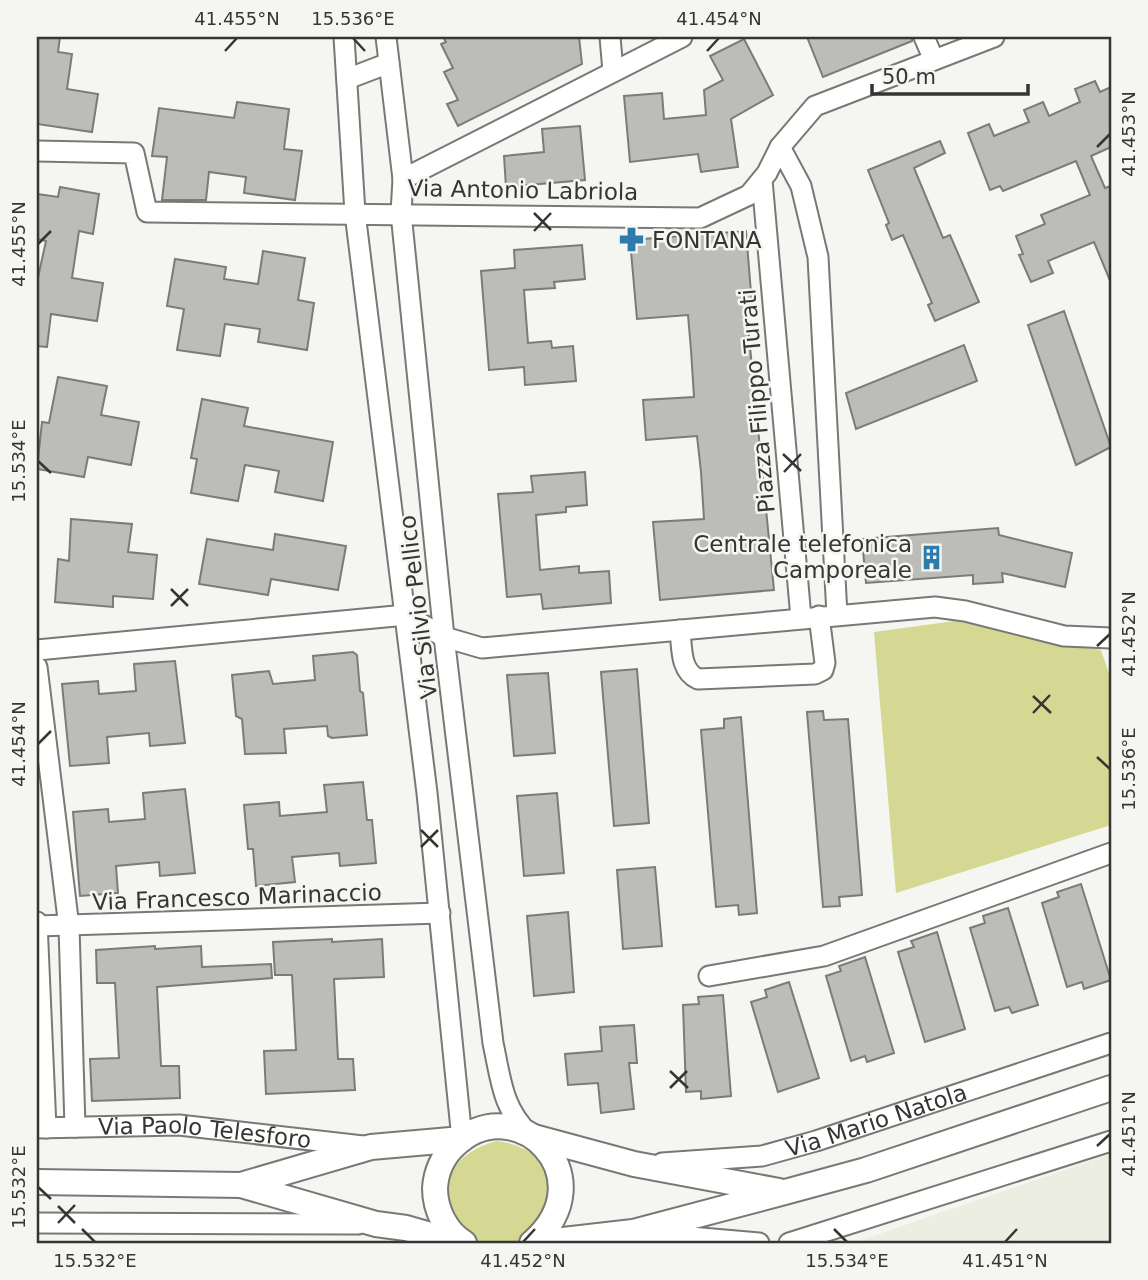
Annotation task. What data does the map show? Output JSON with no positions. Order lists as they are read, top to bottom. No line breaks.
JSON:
{"streets":{"street":["Via Antonio Labriola","Piazza Filippo Turati","Via Silvio Pellico","Via Francesco Marinaccio","Via Mario Natola","Via Paolo Telesforo"]},"crossings":[["Via Antonio Labriola","Piazza Filippo Turati"],["Via Antonio Labriola","Via Silvio Pellico"],["Via Silvio Pellico","Via Francesco Marinaccio"],["Via Silvio Pellico","Via Mario Natola"],["Via Silvio Pellico","Via Paolo Telesforo"],["Via Mario Natola","Via Paolo Telesforo"]],"places":{"pharmacy":["FONTANA"],"building":["Centrale telefonica Camporeale"]},"scale_bar":"50 m","coordinates":["41.455°N","15.536°E","41.454°N","41.453°N","15.534°E","41.452°N","41.451°N","15.532°E"]}
